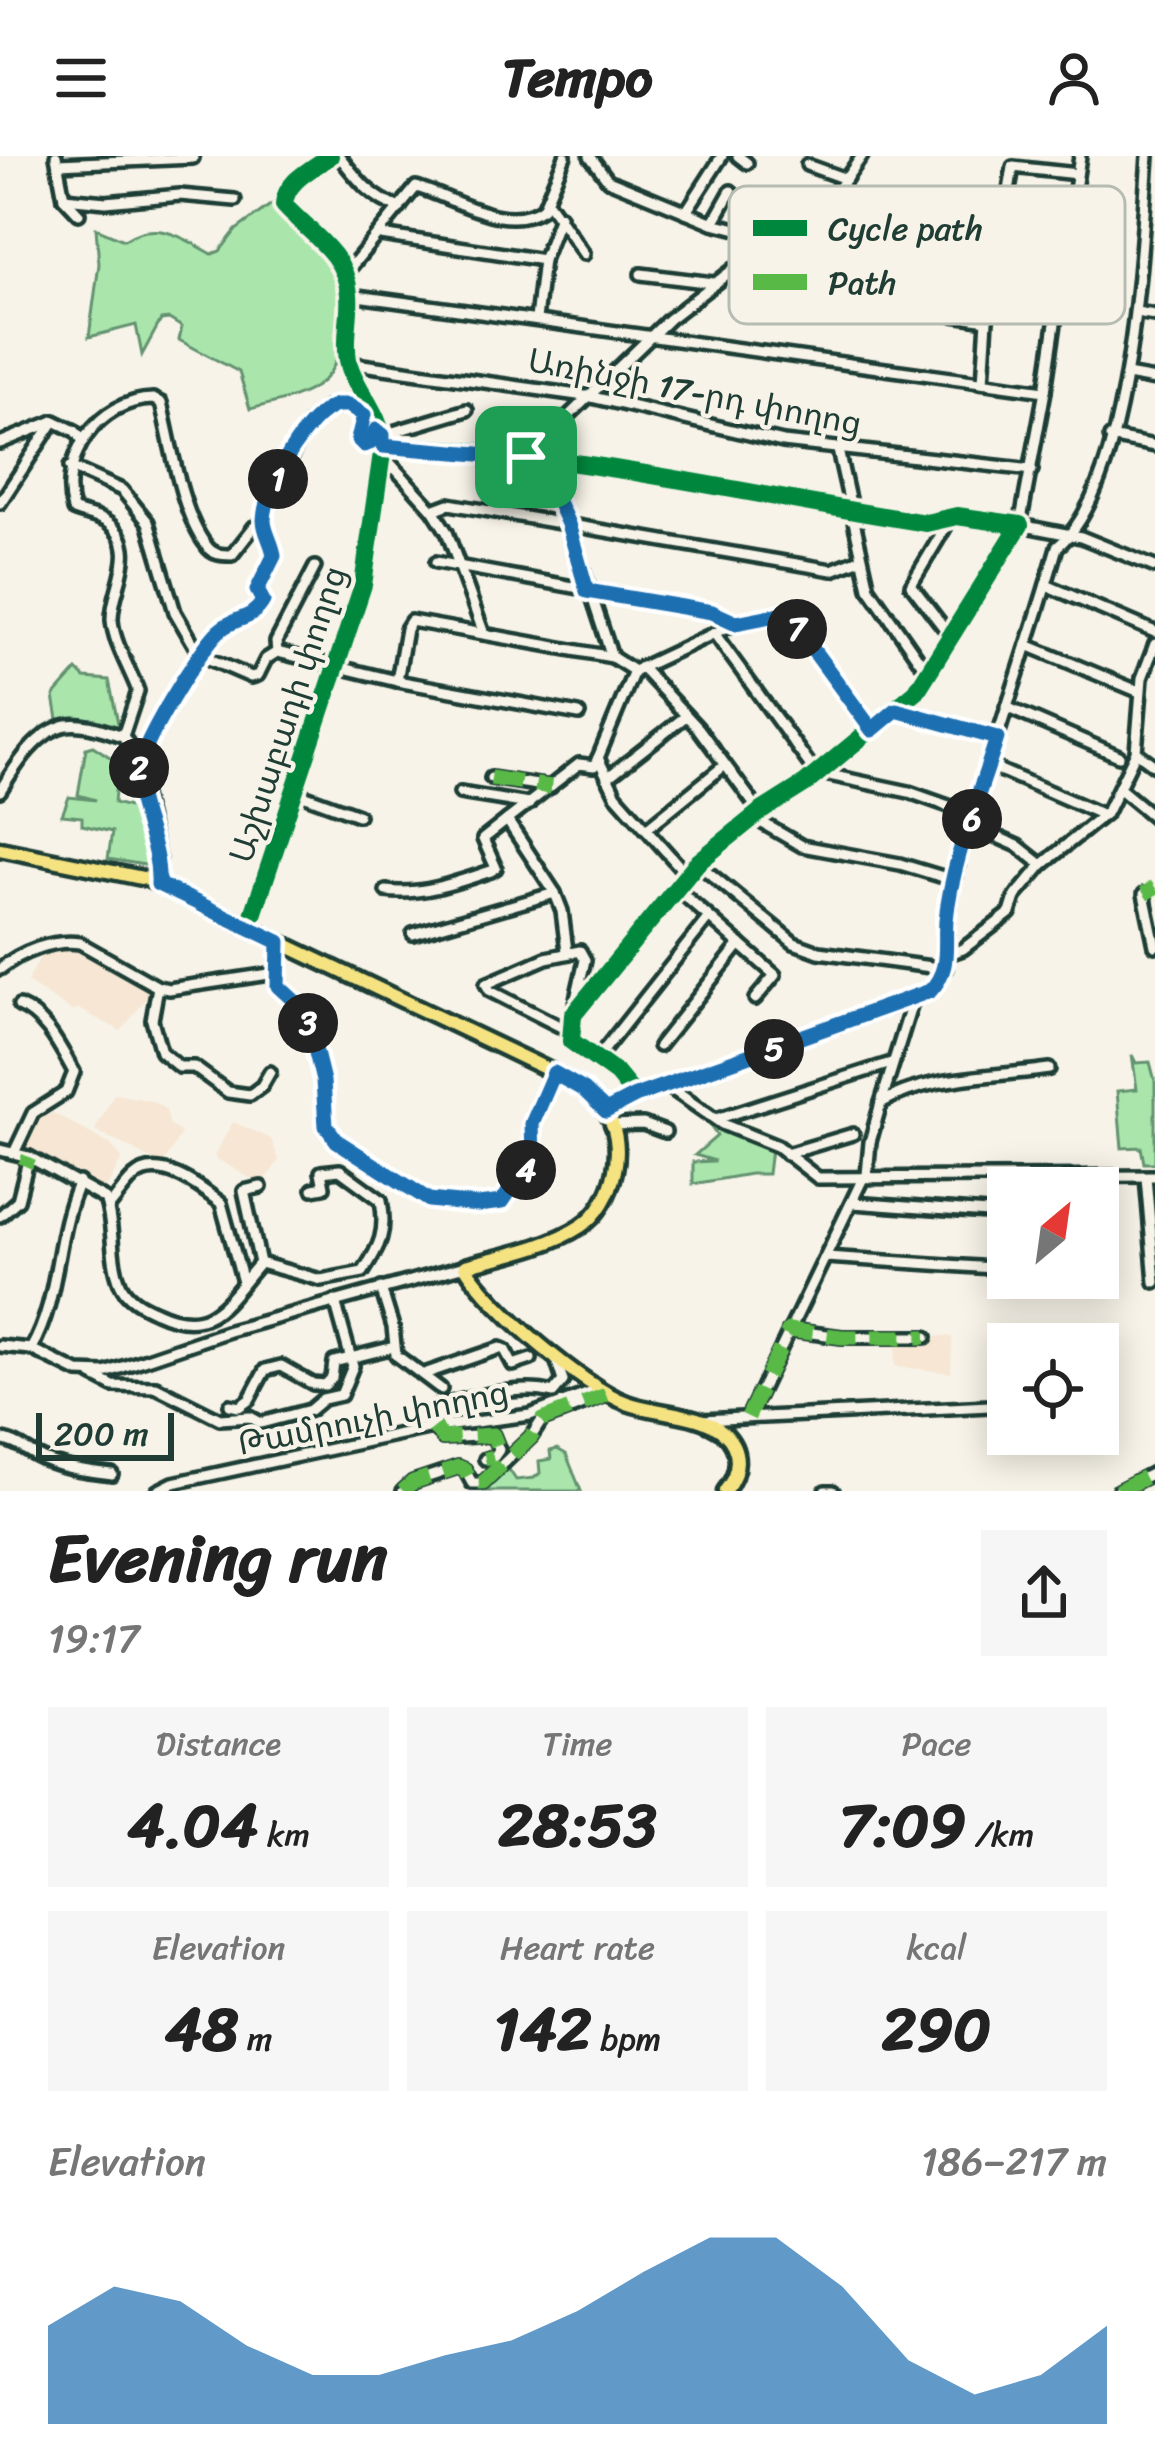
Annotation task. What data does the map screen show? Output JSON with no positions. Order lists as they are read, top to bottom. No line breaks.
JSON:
{"streets":{"street":["Առինջի 17-րդ փողոց","Աշխաբադի փողոց","Թամրուչի փողոց"]},"legend":["Cycle path","Path"],"scale_bar":"200 m","north":"top right","page":{"header":"Tempo","pins":["1","7","2","6","3","5","4"],"scale":"200 m","heading":["Evening run","19:17"],"stats":[["Distance","4.04 km"],["Time","28:53"],["Pace","7:09 /km"],["Elevation","48 m"],["Heart rate","142 bpm"],["kcal","290"]],"chart":["Elevation","186–217 m"]}}
